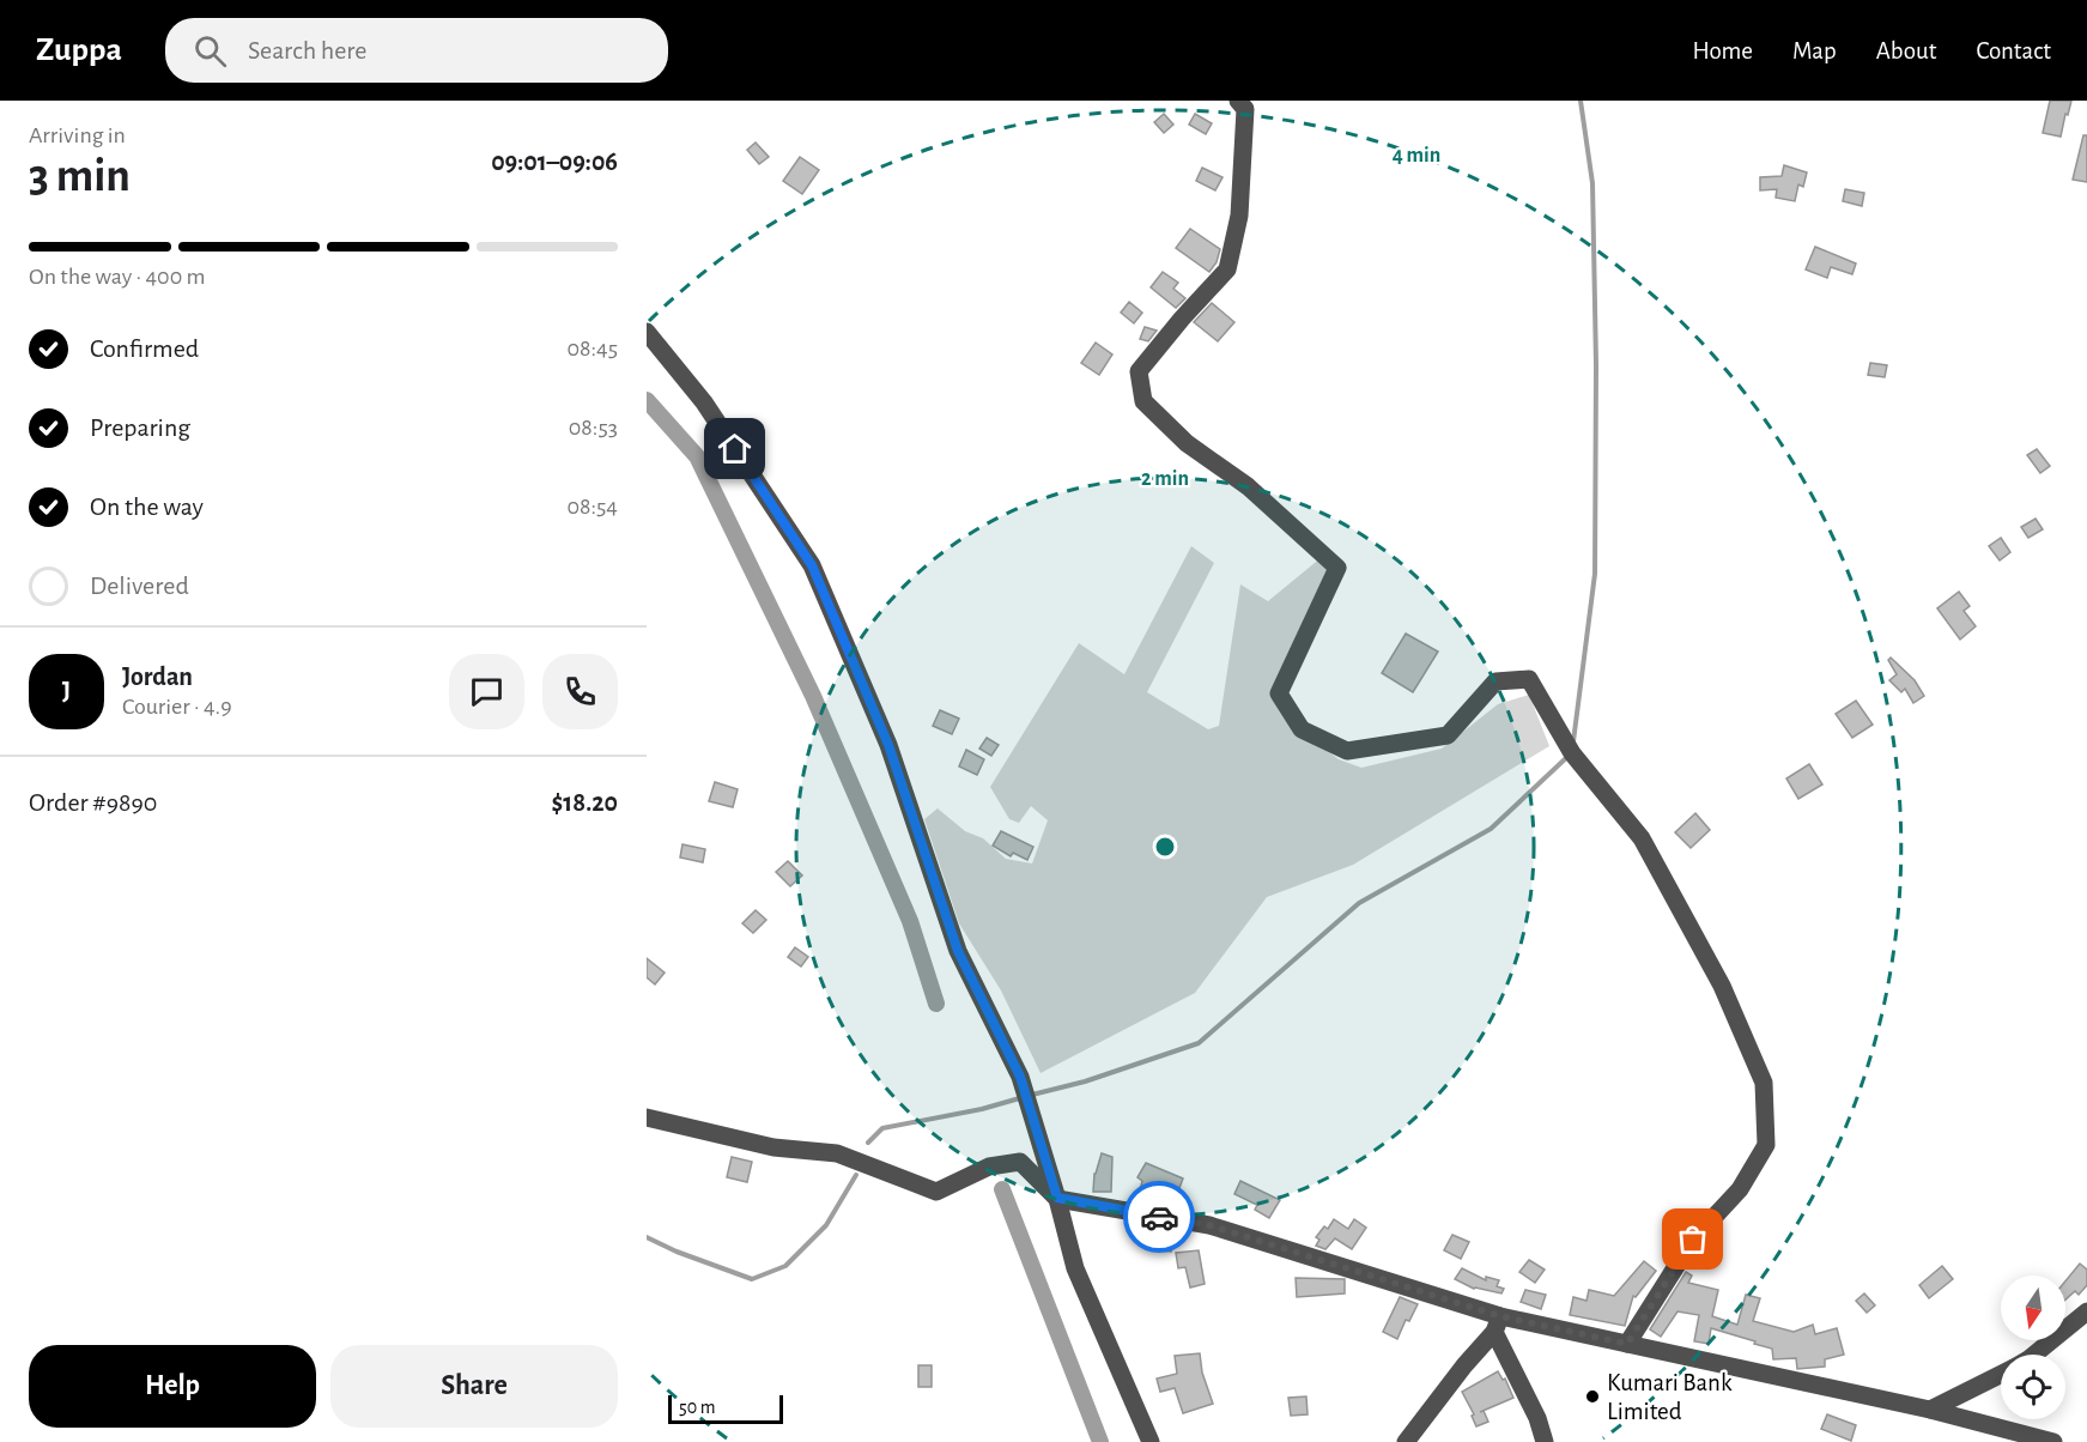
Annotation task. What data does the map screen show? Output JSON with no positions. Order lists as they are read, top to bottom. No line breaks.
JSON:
{"places":["Kumari Bank Limited"],"scale_bar":"50 m","north":"bottom","page":{"header":"Zuppa","search":"Search here","nav":["Home","Map","About","Contact"],"heading":["3 min","Arriving in","09:01–09:06"],"panel":["Jordan","Courier · 4.9","Order #9890","$18.20"],"bar":"On the way · 400 m","list":[["Confirmed","08:45"],["Preparing","08:53"],["On the way","08:54"],"Delivered"],"round":"J","buttons":["Help","Share"],"scale":"50 m"},"rings":["4 min","2 min"]}
